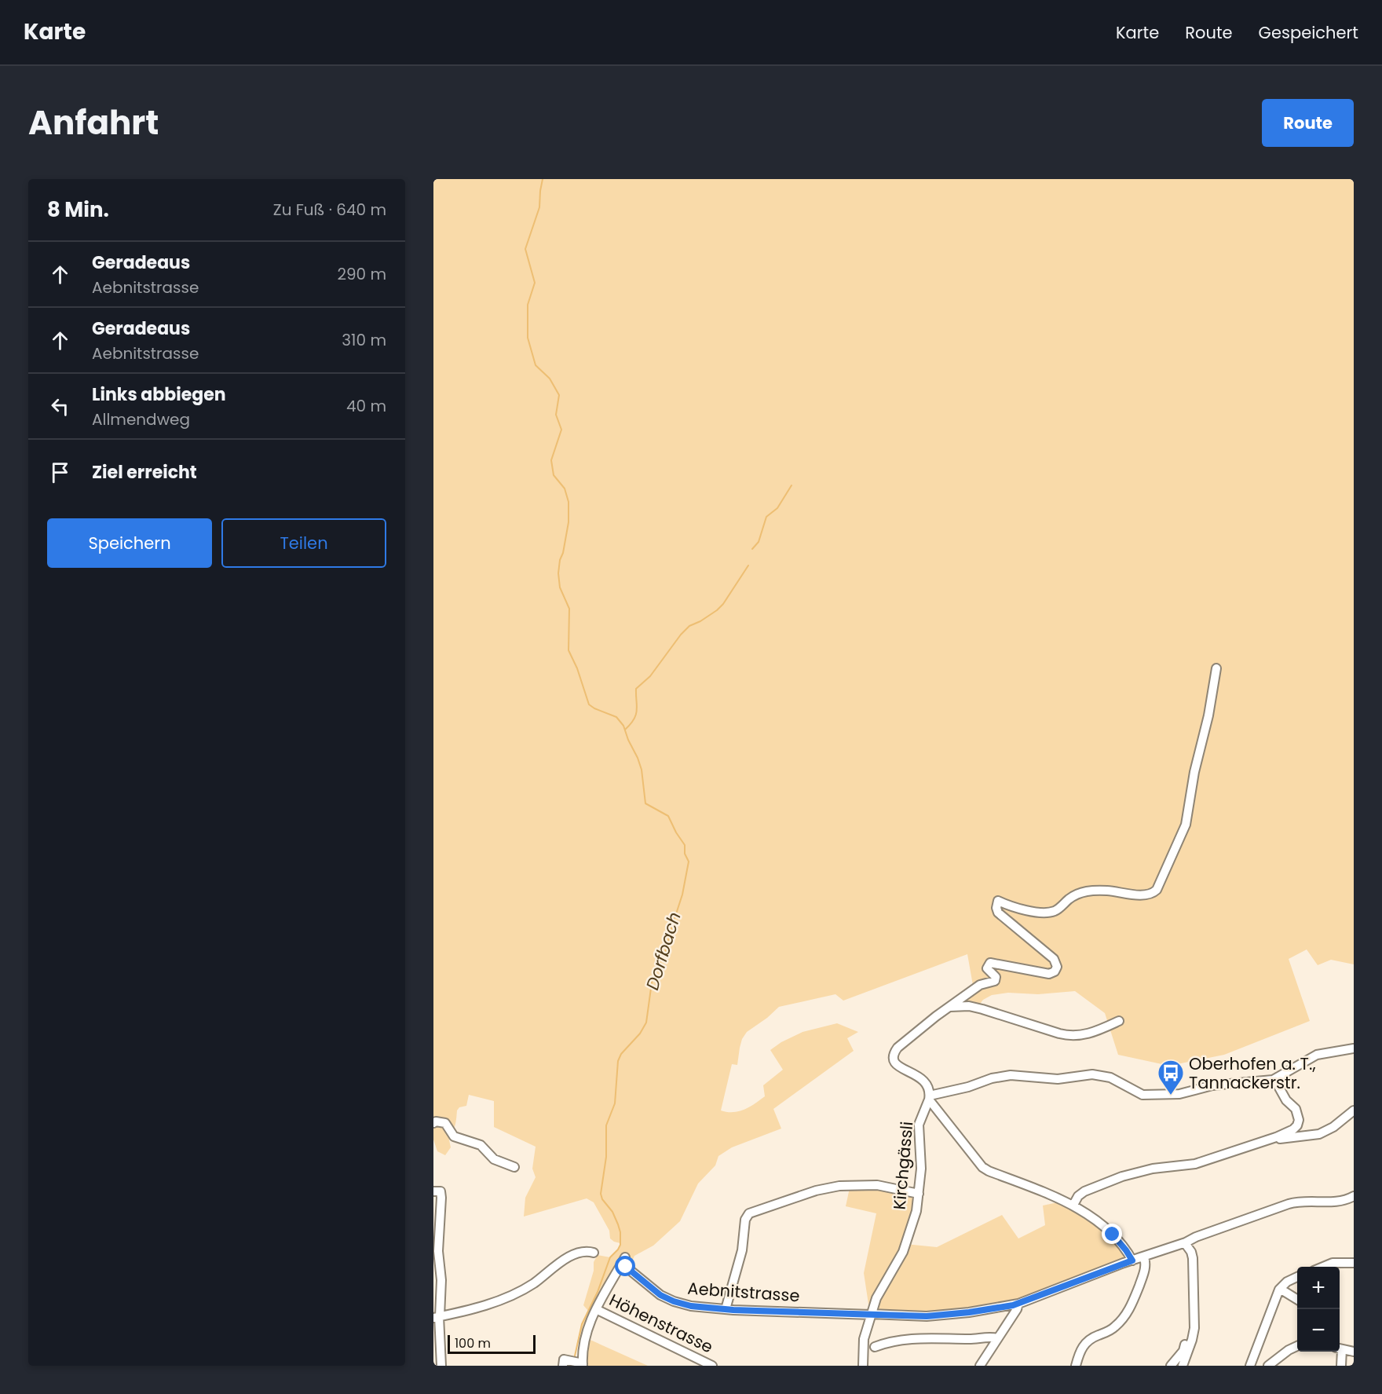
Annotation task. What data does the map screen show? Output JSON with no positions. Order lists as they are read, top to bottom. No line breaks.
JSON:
{"streets":{"street":["Kirchgässli","Aebnitstrasse","Höhenstrasse"]},"crossings":[["Kirchgässli","Aebnitstrasse"]],"water":["Dorfbach"],"places":{"bus stop":["Oberhofen a. T., Tannackerstr."]},"scale_bar":"100 m","page":{"header":"Karte","nav":["Karte","Route","Gespeichert"],"title":"Anfahrt","buttons":["Route",["Speichern","Teilen"]],"heading":["8 Min.","Zu Fuß · 640 m"],"list":[["Geradeaus","Aebnitstrasse","290 m"],["Geradeaus","Aebnitstrasse","310 m"],["Links abbiegen","Allmendweg","40 m"],"Ziel erreicht"],"map_buttons":["+","−"],"scale":"100 m"}}
